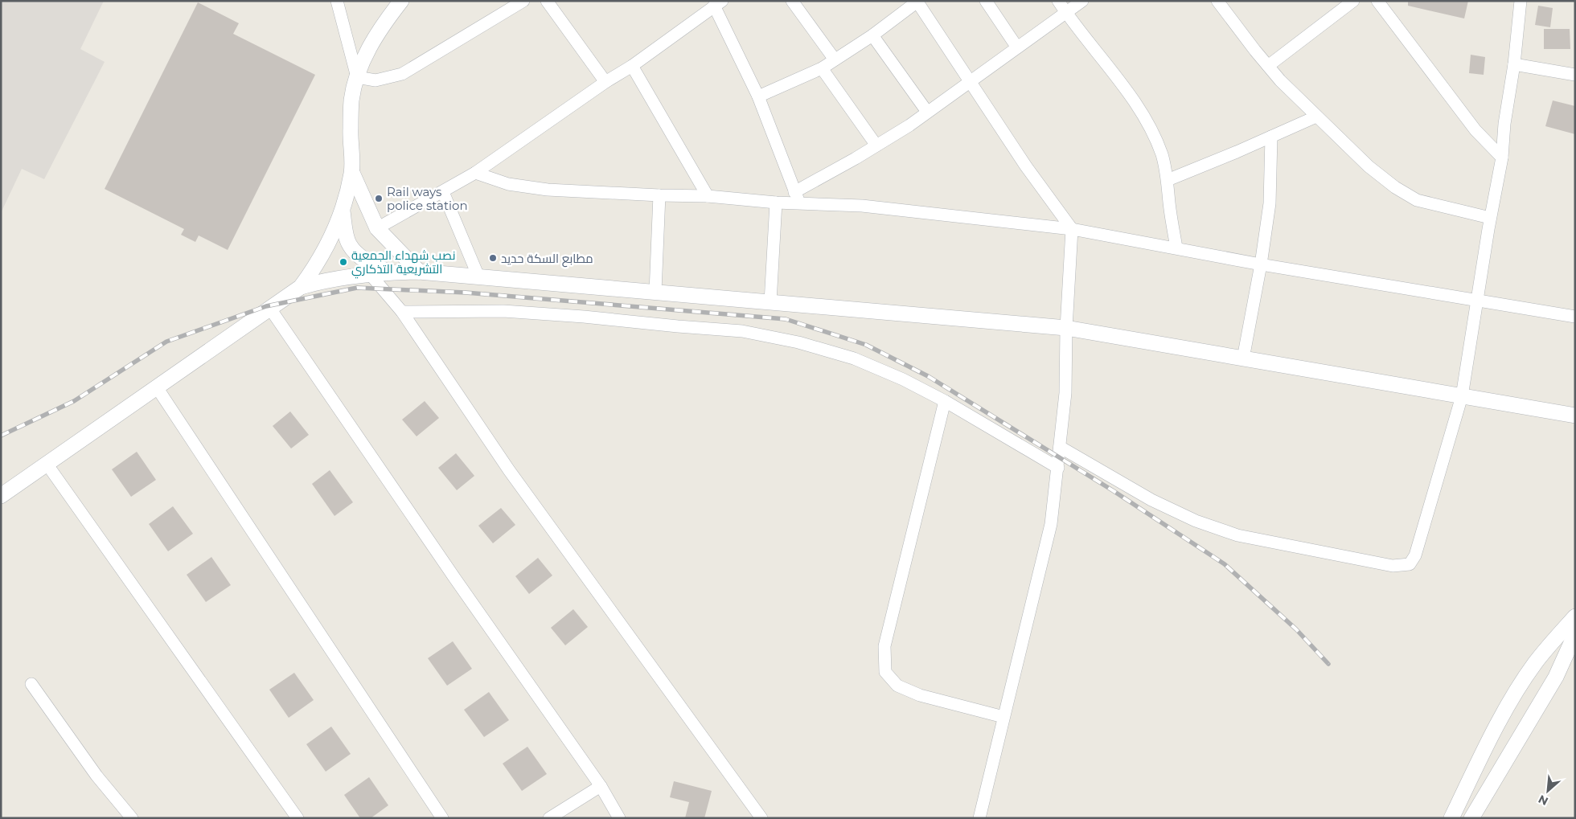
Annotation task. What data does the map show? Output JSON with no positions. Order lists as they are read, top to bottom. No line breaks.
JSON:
{"places":["Rail ways police station","مطابع السكة حديد","نصب شهداء الجمعية التشريعية التذكاري"],"north":"bottom left"}
